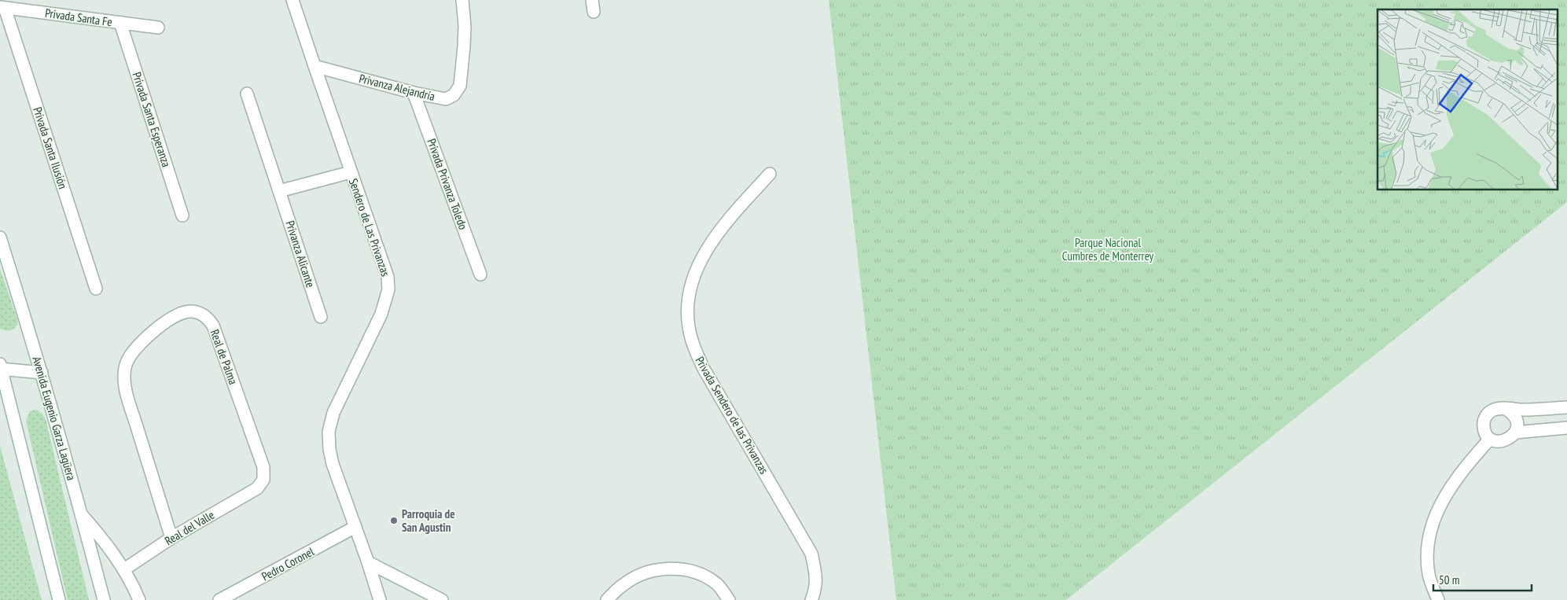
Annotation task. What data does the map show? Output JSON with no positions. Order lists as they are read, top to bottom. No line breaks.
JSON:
{"streets":{"street":["Privada Santa Fe","Privanza Alejandría","Privada Santa Esperanza","Privada Santa Ilusión","Privada Privanza Toledo","Sendero de Las Privanzas","Privanza Alicante","Real de Palma","Privada Sendero de las Privanzas","Avenida Eugenio Garza Lagüera","Real del Valle","Pedro Coronel"]},"crossings":[["Privada Santa Fe","Privada Santa Esperanza"],["Privada Santa Fe","Privada Santa Ilusión"],["Privanza Alejandría","Privada Privanza Toledo"],["Privanza Alejandría","Sendero de Las Privanzas"],["Sendero de Las Privanzas","Pedro Coronel"],["Real de Palma","Real del Valle"]],"parks":["Parque Nacional Cumbres de Monterrey"],"places":["Parroquia de San Agustin"],"scale_bar":"50 m"}
